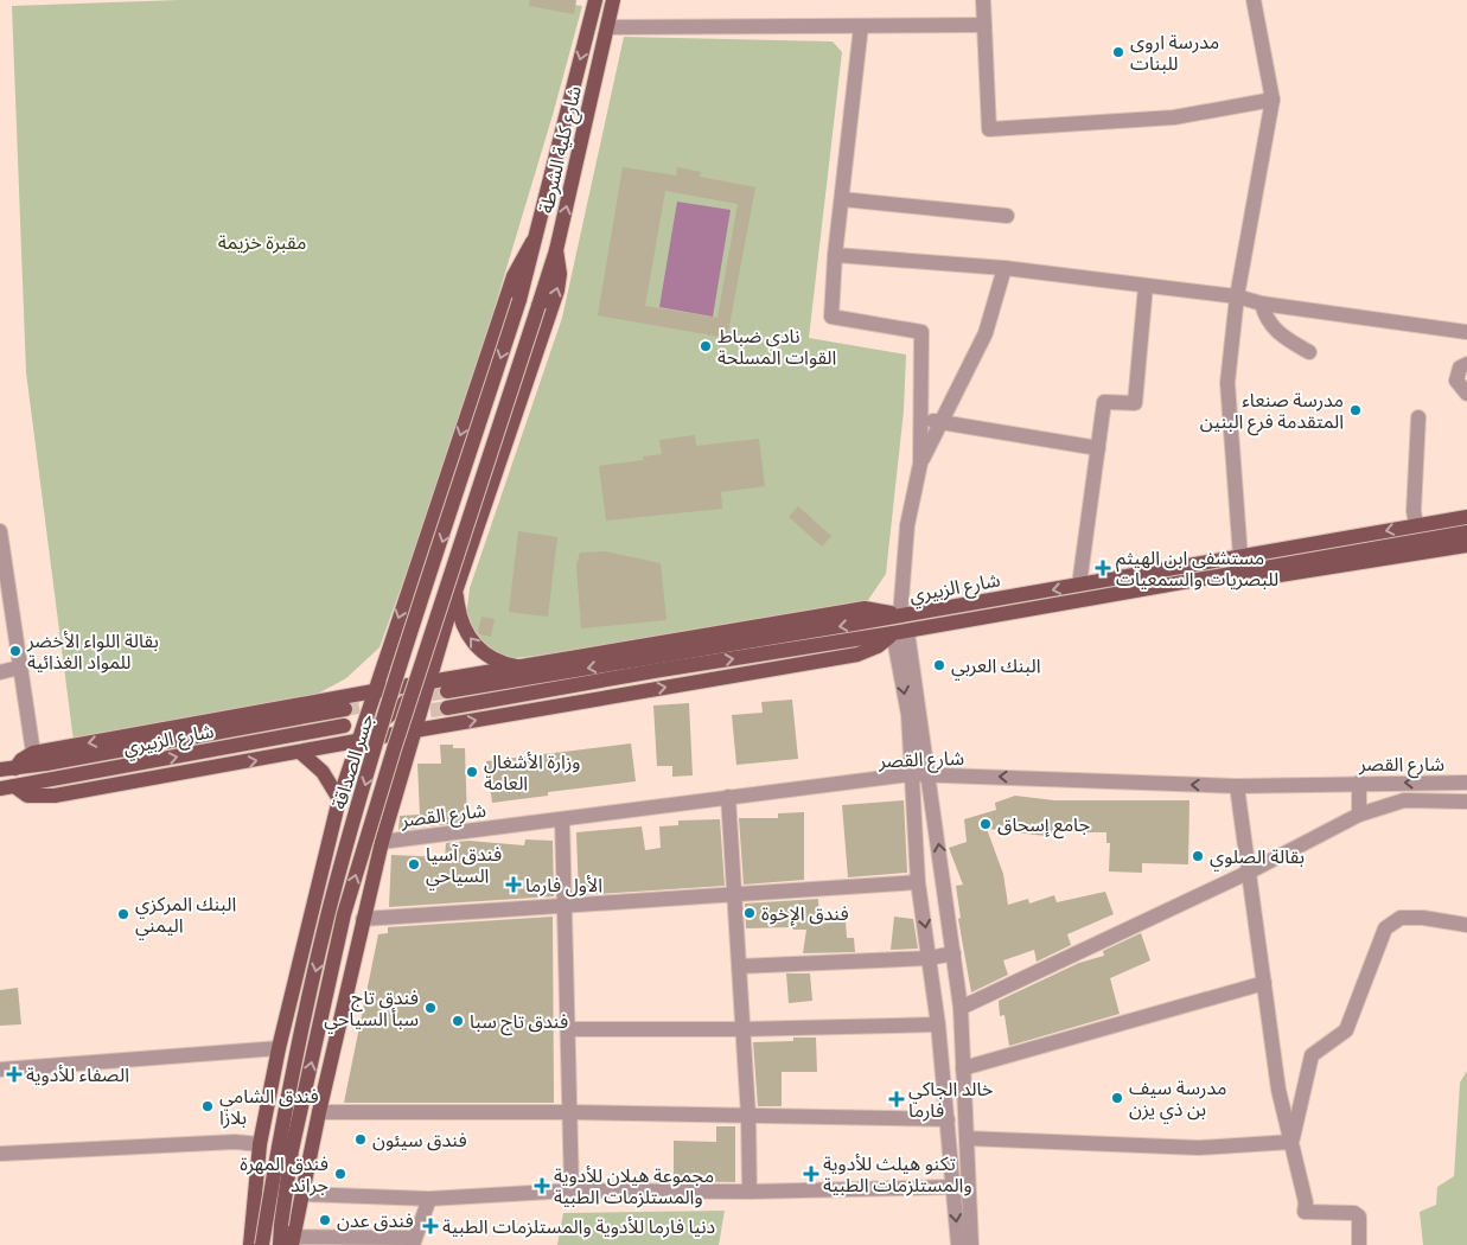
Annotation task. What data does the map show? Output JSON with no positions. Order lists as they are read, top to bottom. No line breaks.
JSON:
{"streets":{"main road":["شارع كلية الشرطة","شارع الزبيري","جسر الصداقة"],"street":["شارع القصر"]},"crossings":[["شارع كلية الشرطة","جسر الصداقة"]],"parks":["مقبرة خزيمة"],"places":{"other":["مدرسة اروى للبنات","نادي ضباط القوات المسلحة","مدرسة صنعاء المتقدمة فرع البنين","بقالة اللواء الأخضر للمواد الغذائية","البنك العربي","وزارة الأشغال العامة","جامع إسحاق","بقالة الصلوي","فندق آسيا السياحي","فندق الإخوة","البنك المركزي اليمني","فندق تاج سبأ السياحي","فندق تاج سبا","مدرسة سيف بن ذي يزن","فندق الشامي بلازا","فندق سيئون","فندق المهرة جراند","فندق عدن"],"health":["مستشفى ابن الهيثم للبصريات والسمعيات","الأول فارما","الصفاء للأدوية","خالد الجاكي فارما","تكنو هيلث للأدوية والمستلزمات الطبية","مجموعة هيلان للأدوية والمستلزمات الطبية","دنيا فارما للأدوية والمستلزمات الطبية"]}}
